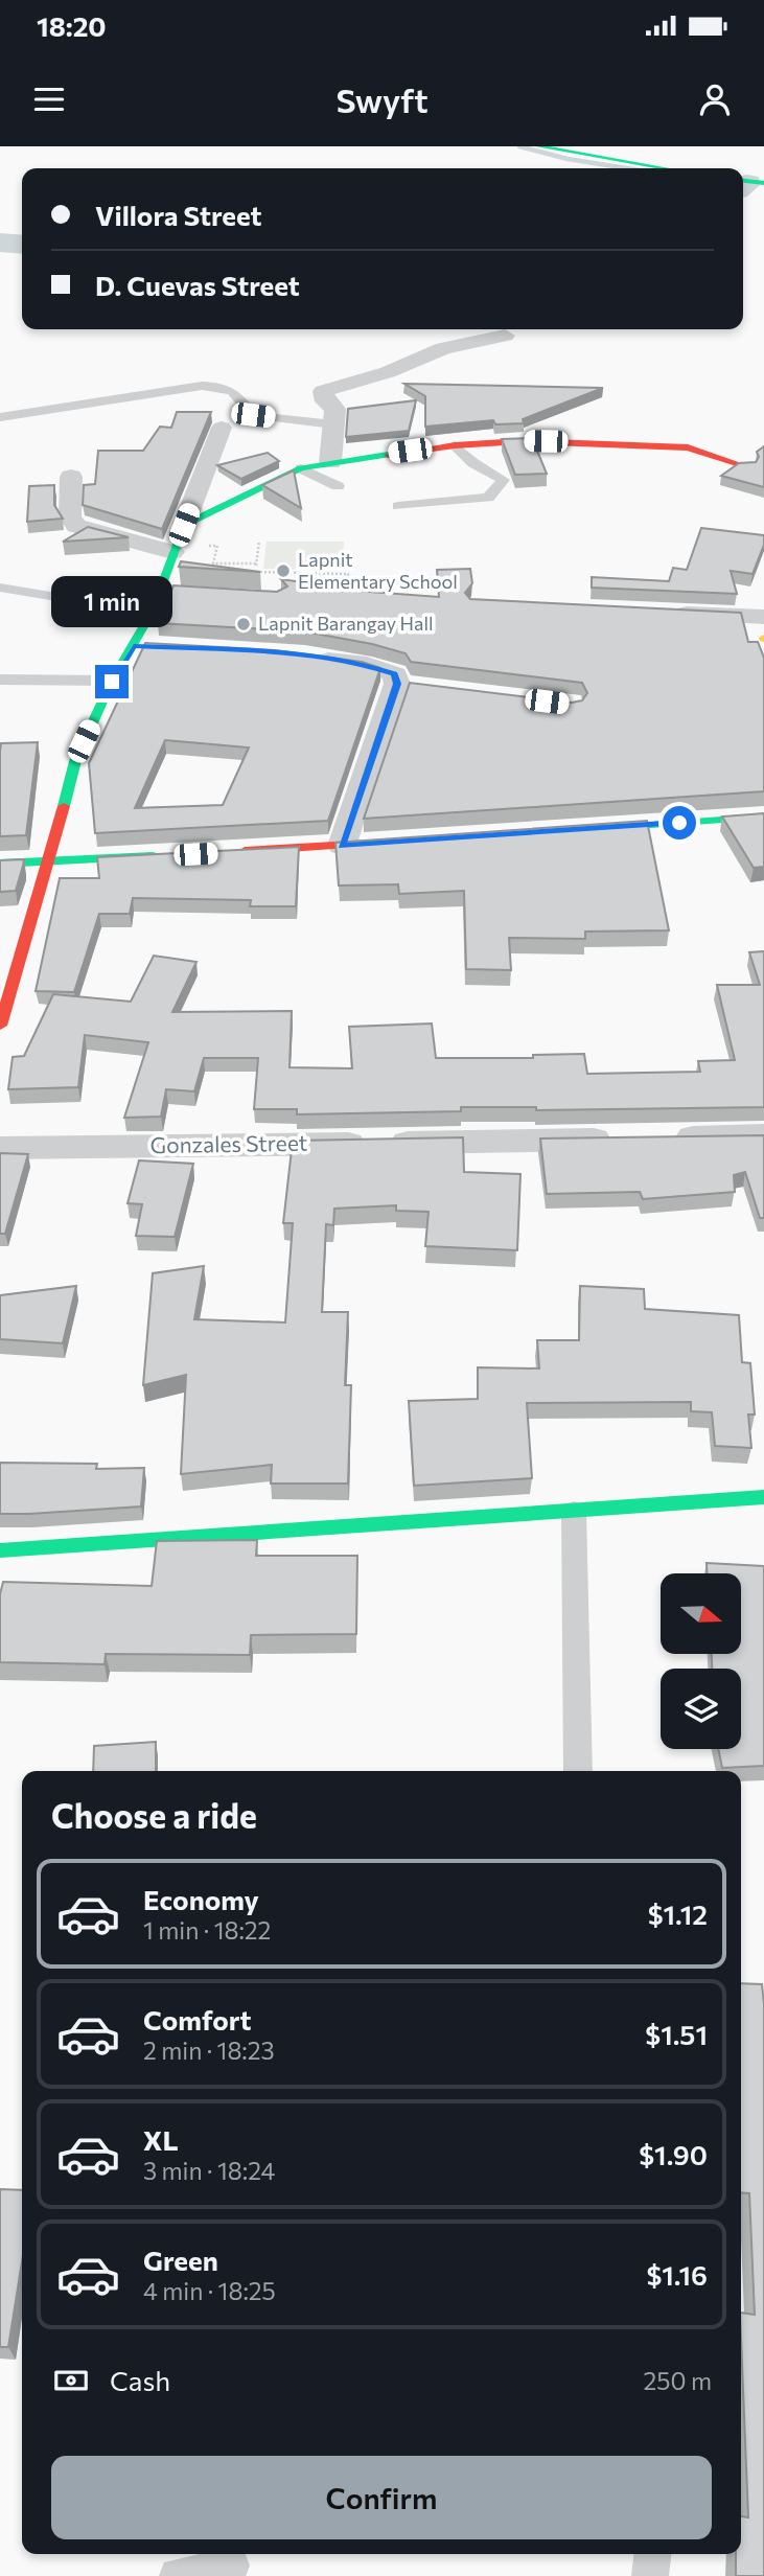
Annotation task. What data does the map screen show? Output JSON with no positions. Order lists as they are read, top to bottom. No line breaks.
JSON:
{"streets":{"street":["Gonzales Street"]},"places":["Lapnit Elementary School","Lapnit Barangay Hall"],"north":"right","page":{"status":"18:20","header":"Swyft","banner":["Villora Street","D. Cuevas Street"],"bubble":"1 min","heading":"Choose a ride","list":[{"name":"Economy","note":"1 min · 18:22","value":"$1.12"},{"name":"Comfort","note":"2 min · 18:23","value":"$1.51"},{"name":"XL","note":"3 min · 18:24","value":"$1.90"},{"name":"Green","note":"4 min · 18:25","value":"$1.16"}],"pay":["Cash","250 m"],"buttons":"Confirm"}}
